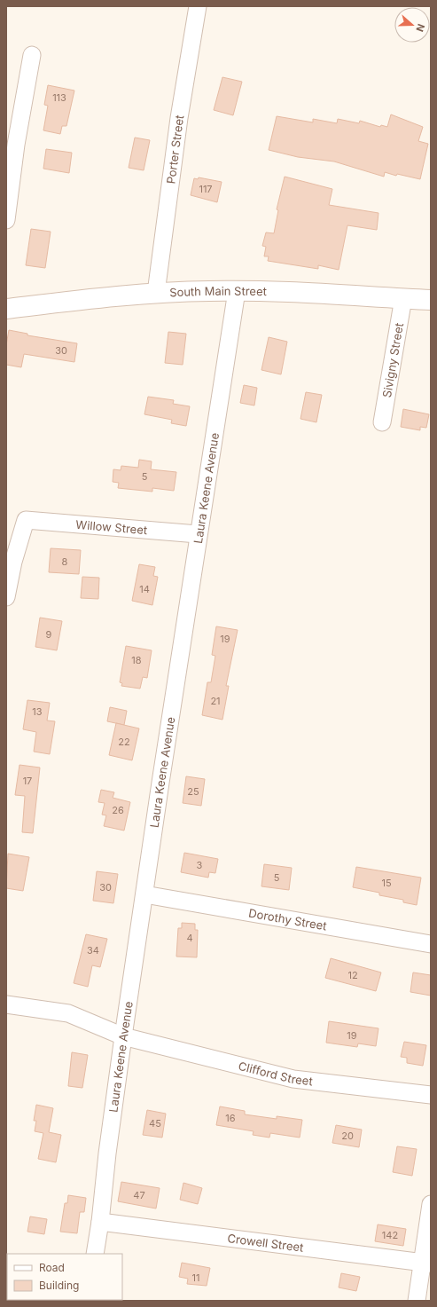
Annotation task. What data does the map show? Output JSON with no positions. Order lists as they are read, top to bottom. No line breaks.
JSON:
{"streets":{"main road":["South Main Street"],"street":["Porter Street","Sivigny Street","Laura Keene Avenue","Willow Street","Dorothy Street","Clifford Street","Crowell Street"]},"crossings":[["Porter Street","South Main Street"],["South Main Street","Sivigny Street"],["South Main Street","Laura Keene Avenue"],["Laura Keene Avenue","Willow Street"],["Laura Keene Avenue","Dorothy Street"],["Laura Keene Avenue","Clifford Street"],["Laura Keene Avenue","Crowell Street"]],"house_numbers":["113","117","30","5","8","14","9","19","18","21","13","22","17","25","26","3","5","15","30","4","34","12","19","16","45","20","47","142","11"],"legend":["Road","Building"],"north":"right"}
